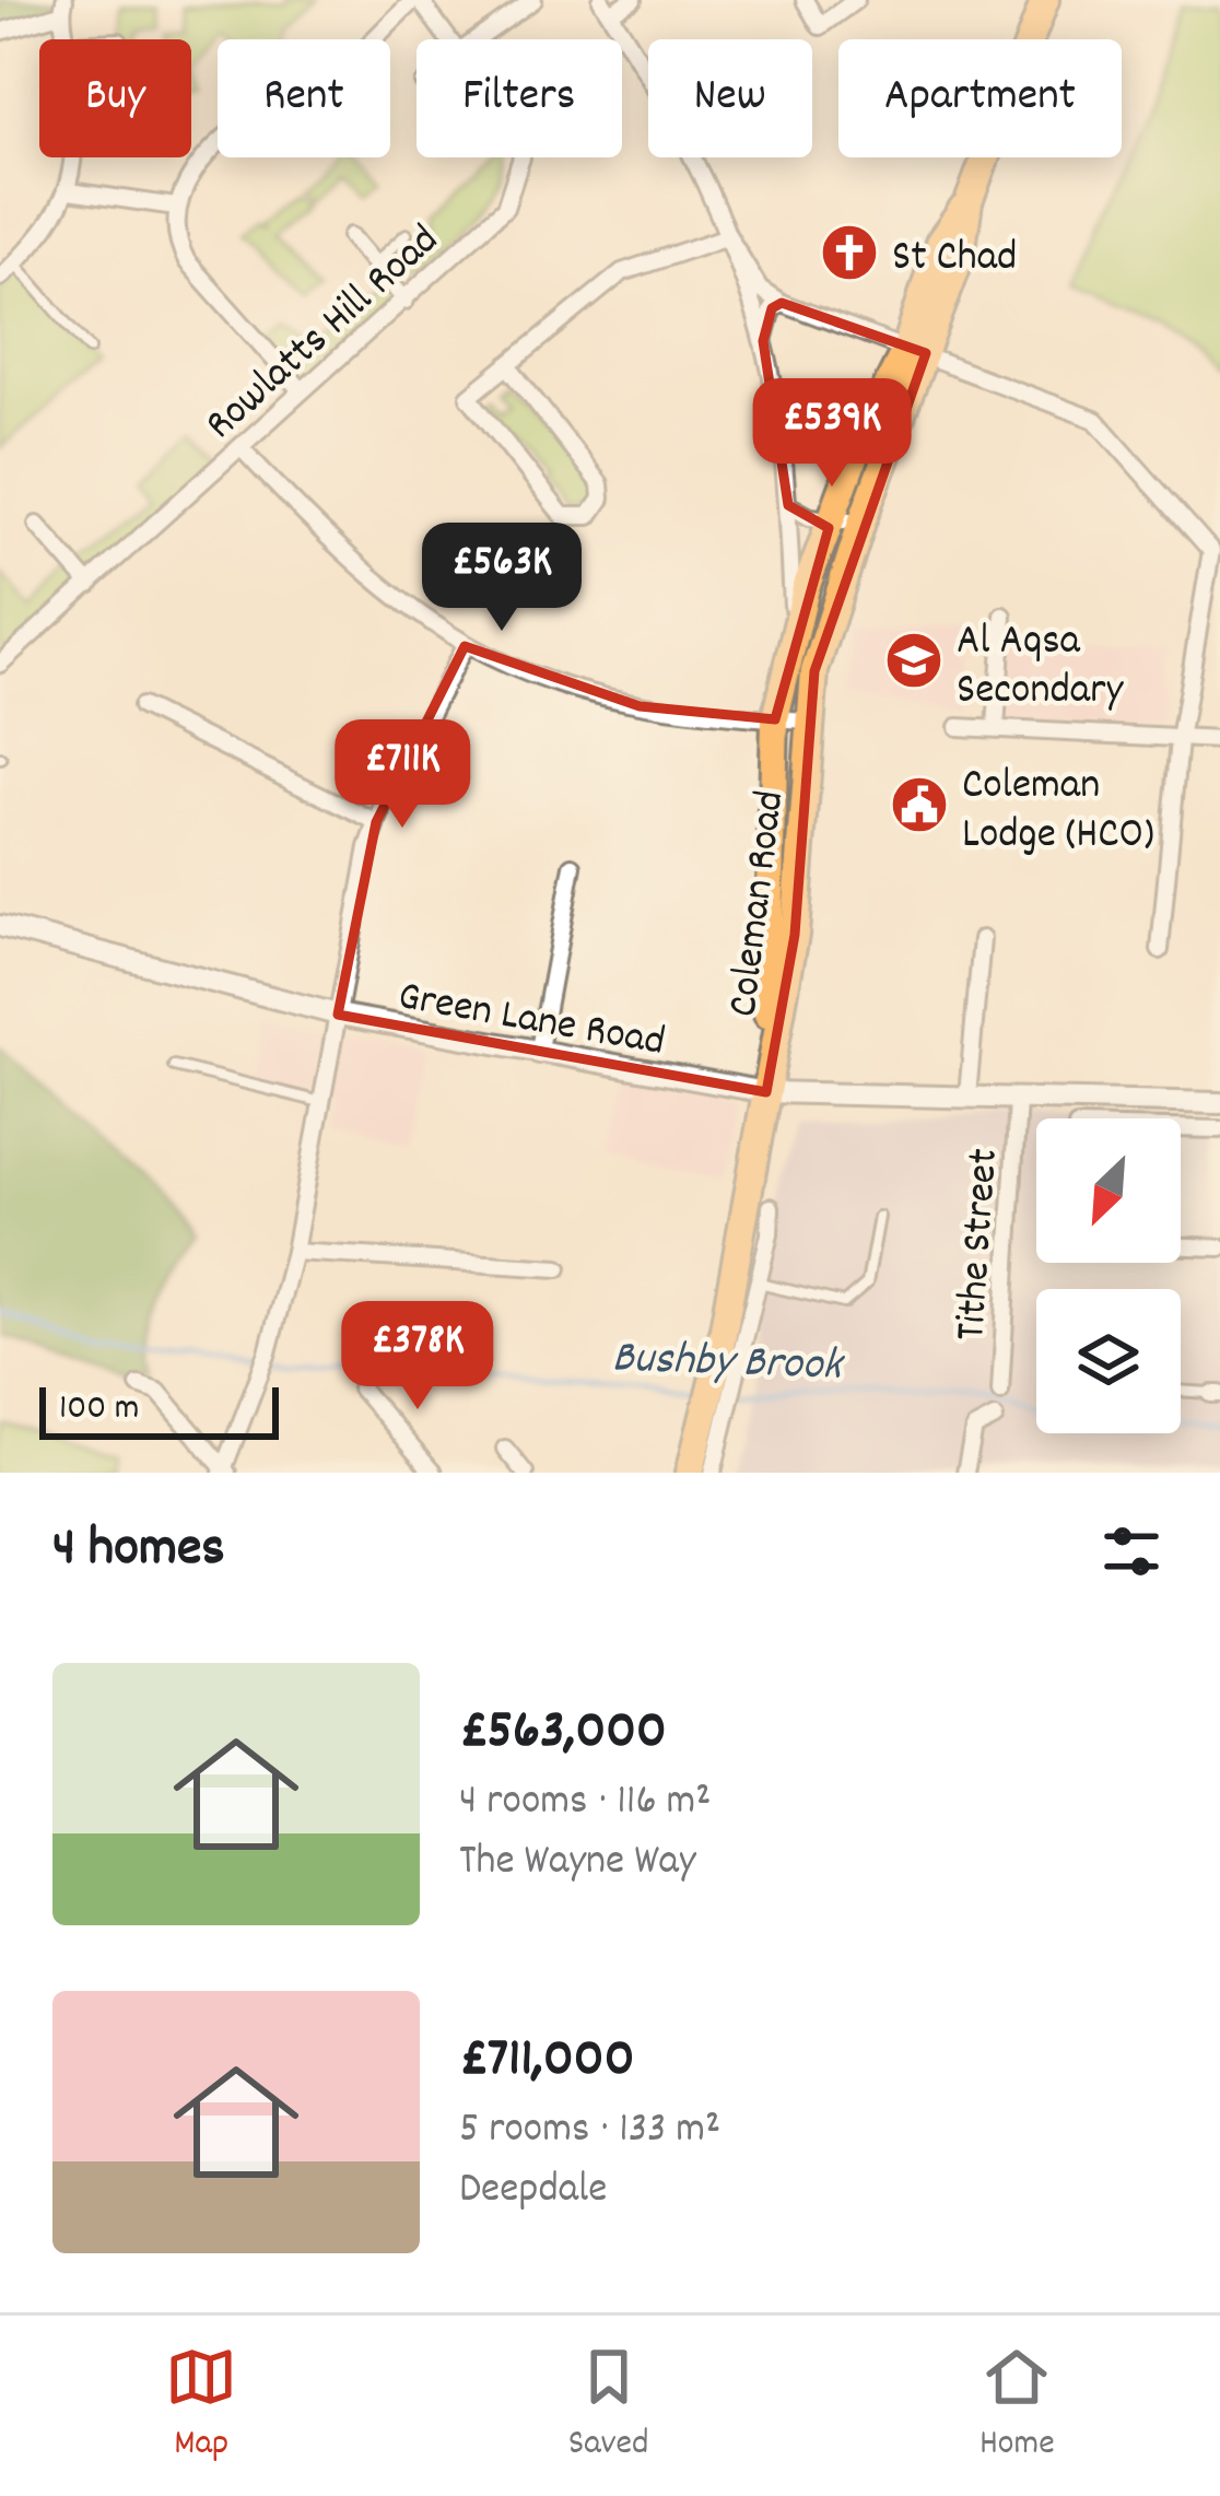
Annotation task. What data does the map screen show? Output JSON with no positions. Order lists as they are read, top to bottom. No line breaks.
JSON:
{"streets":{"highway":["Coleman Road"],"street":["Rowlatts Hill Road","Green Lane Road","Tithe Street"]},"crossings":[["Coleman Road","Green Lane Road"],["Green Lane Road","Tithe Street"]],"water":["Bushby Brook"],"places":{"church":["St Chad"],"school or university":["Al Aqsa Secondary"],"public building":["Coleman Lodge (HCO)"]},"scale_bar":"100 m","north":"bottom left","page":{"chip":["Buy","Rent","Filters","New","Apartment"],"price":["£539K","£563K","£711K","£378K"],"scale":"100 m","heading":"4 homes","list":[{"name":"£563,000","note":"4 rooms · 116 m² · The Wayne Way"},{"name":"£711,000","note":"5 rooms · 133 m² · Deepdale"}],"tabs":["Map","Saved","Home"]}}
